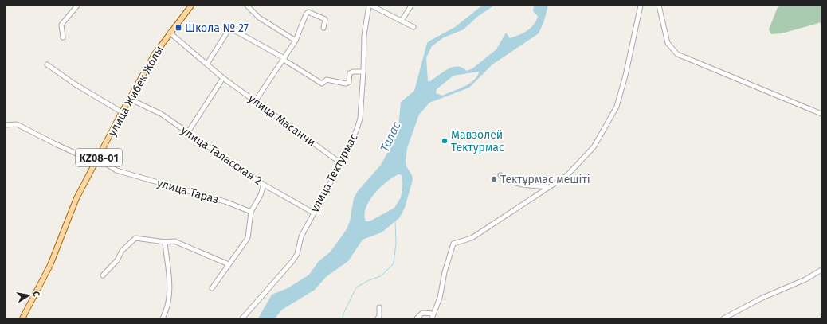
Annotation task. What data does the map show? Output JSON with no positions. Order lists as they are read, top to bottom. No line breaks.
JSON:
{"streets":{"main road":["улица Жибек Жолы","KZ08-01"],"street":["улица Масанчи","улица Таласская 2","улица Тектурмас","улица Тараз"]},"crossings":[["улица Жибек Жолы","улица Масанчи"],["улица Жибек Жолы","улица Таласская 2"],["улица Жибек Жолы","улица Тараз"],["улица Масанчи","улица Тектурмас"],["улица Таласская 2","улица Тектурмас"]],"water":["Талас"],"places":{"transit":["Школа № 27"],"other":["Мавзолей Тектурмас","Тектұрмас мешіті"]},"north":"right"}
